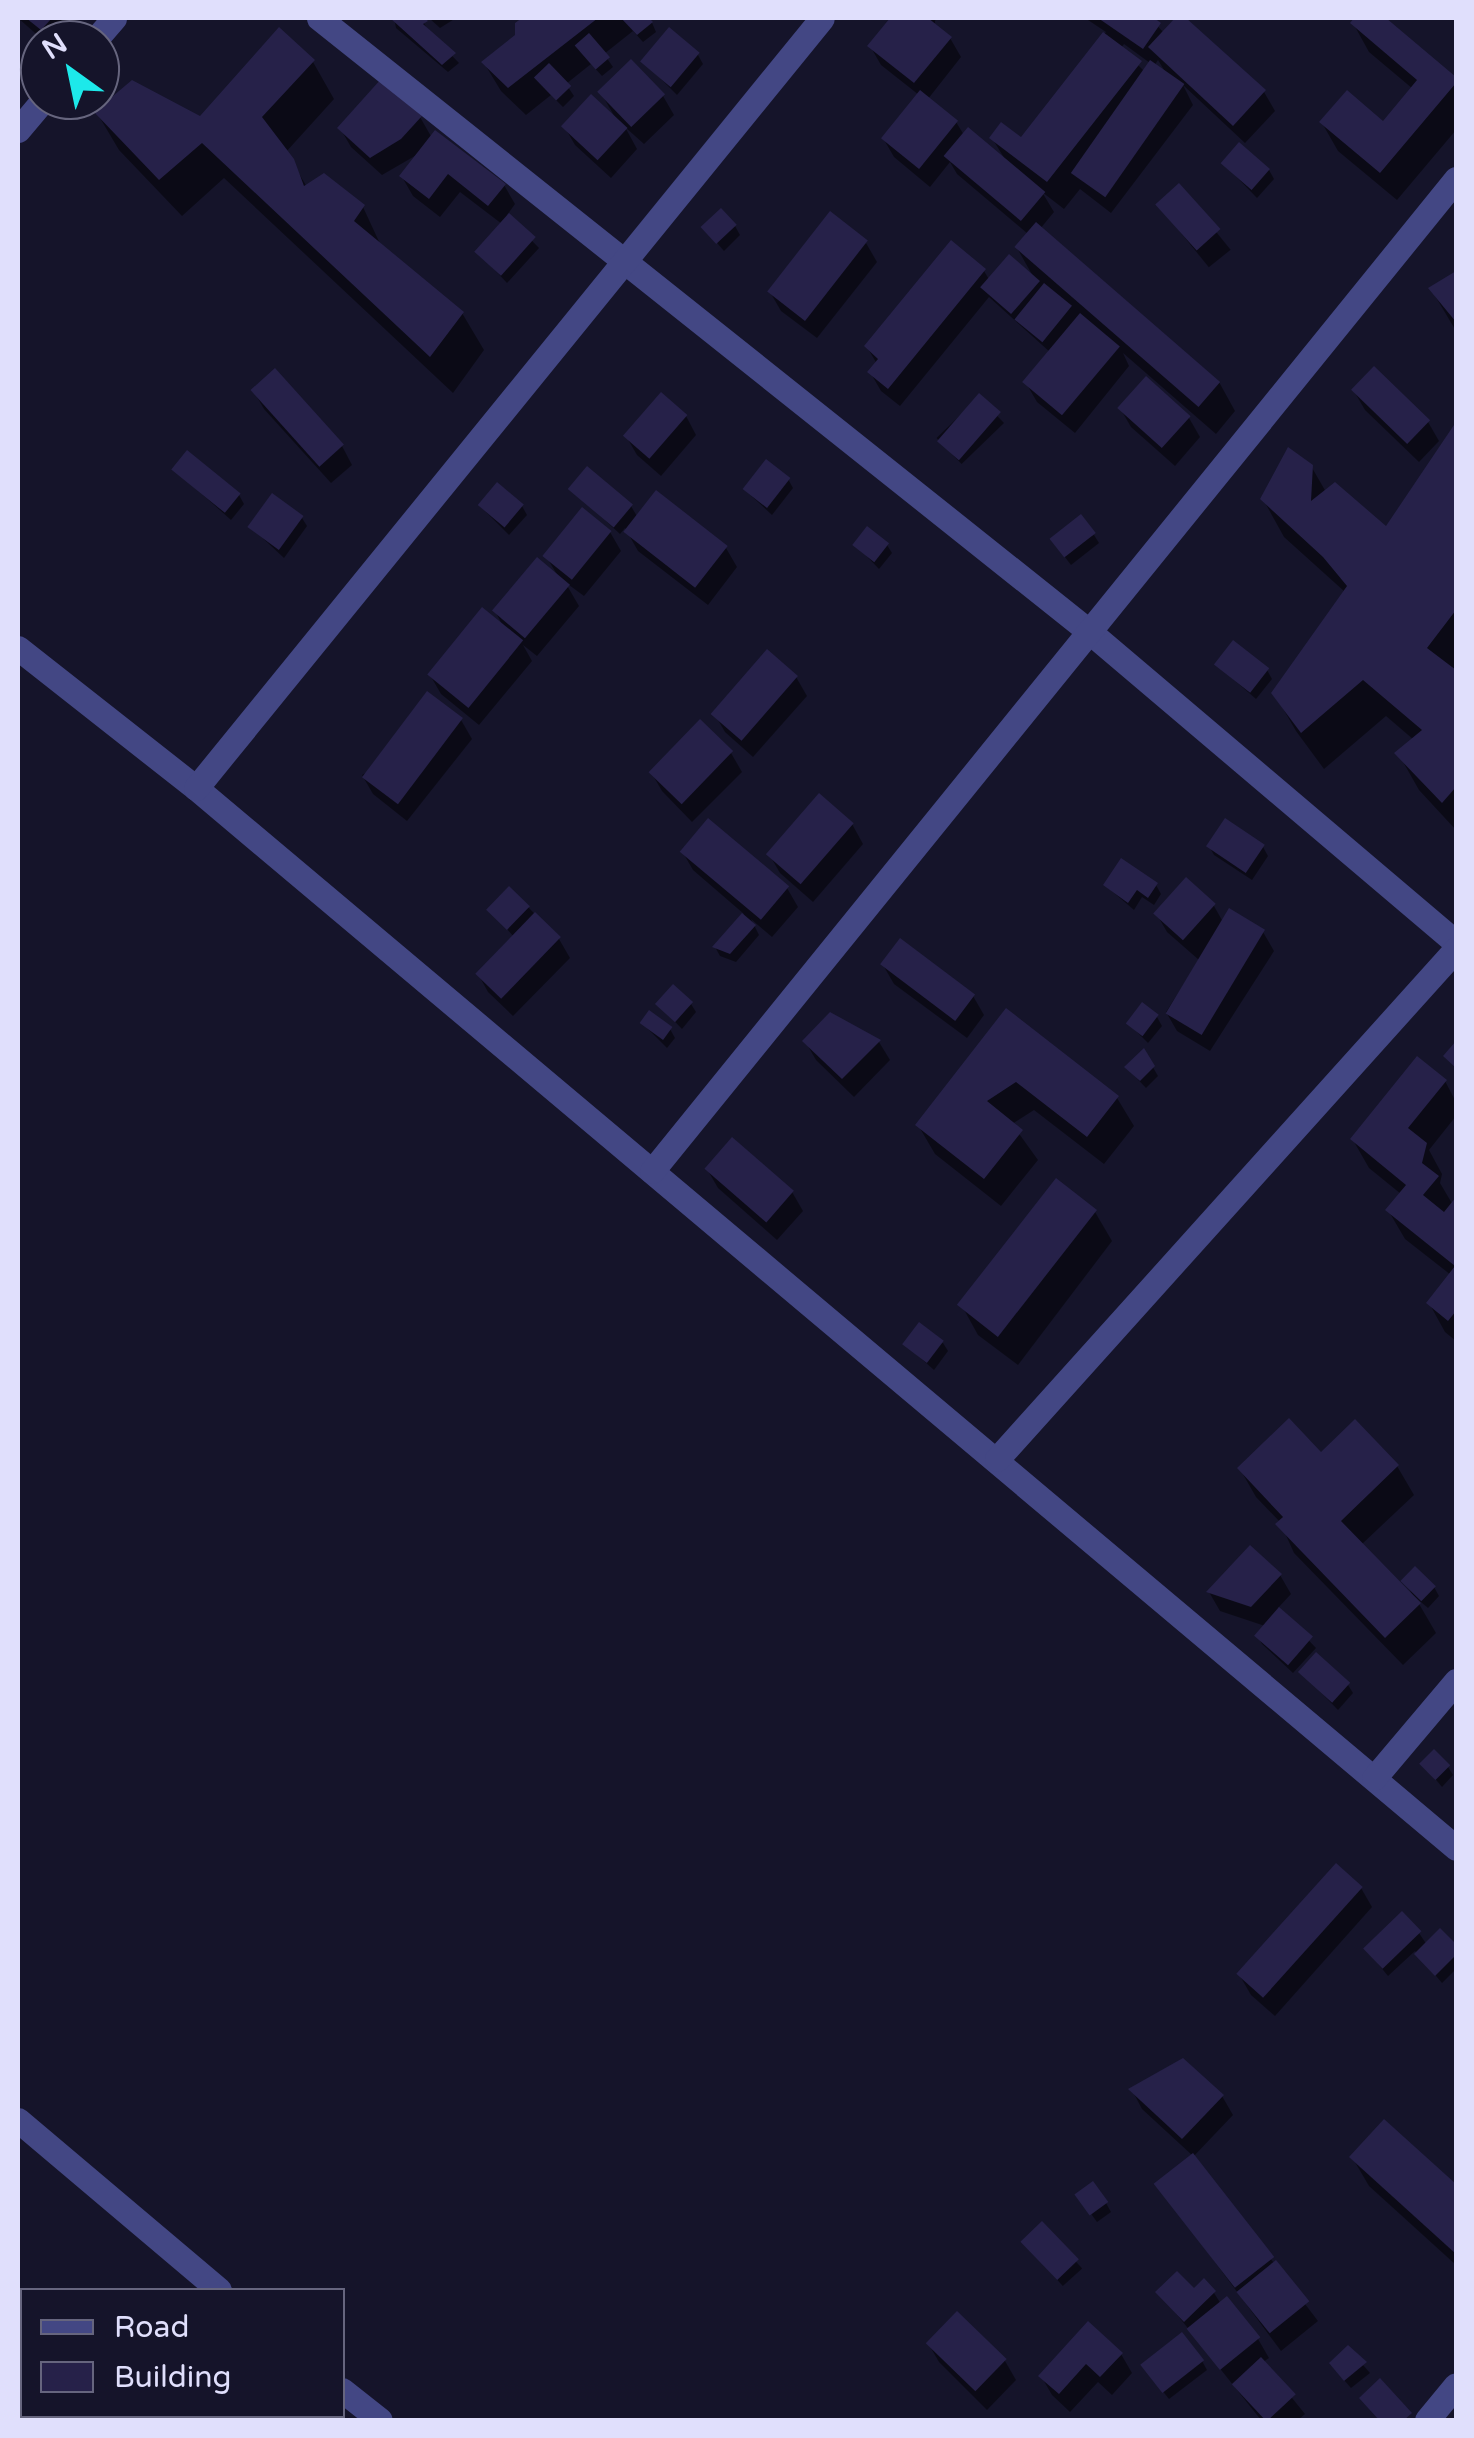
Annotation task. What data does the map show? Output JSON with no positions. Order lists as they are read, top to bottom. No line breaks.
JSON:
{"legend":["Road","Building"],"north":"top left"}
